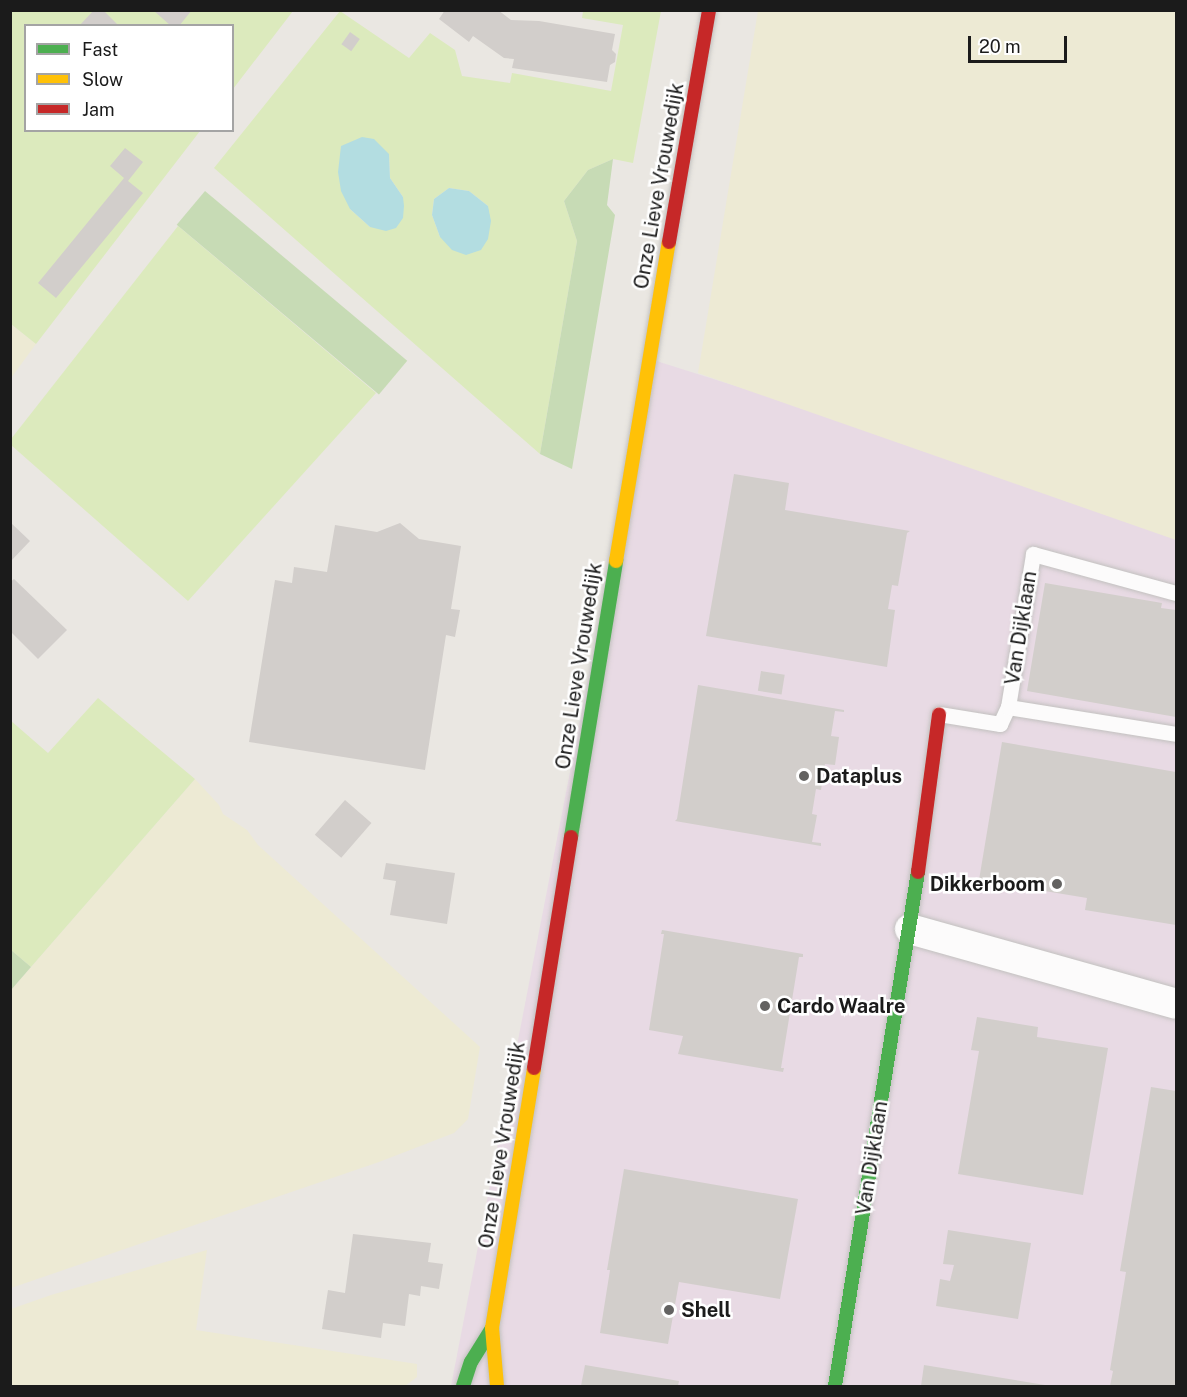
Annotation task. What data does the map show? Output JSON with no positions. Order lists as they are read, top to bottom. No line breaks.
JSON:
{"streets":{"main road":["Onze Lieve Vrouwedijk","Van Dijklaan"]},"places":["Dataplus","Dikkerboom","Cardo Waalre","Shell"],"legend":["Fast","Slow","Jam"],"scale_bar":"20 m"}
